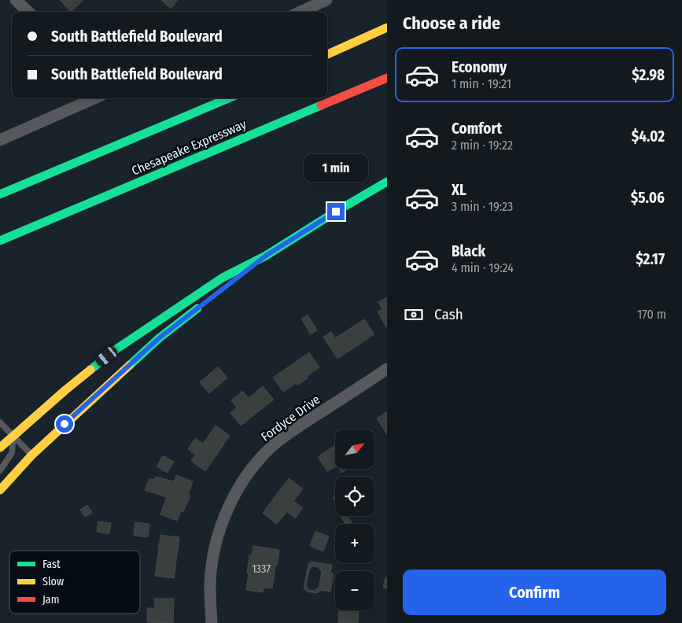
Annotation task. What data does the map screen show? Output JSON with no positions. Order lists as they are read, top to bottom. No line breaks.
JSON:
{"streets":{"main road":["Chesapeake Expressway"],"street":["Fordyce Drive"]},"house_numbers":["1337"],"legend":["Fast","Slow","Jam"],"north":"top right","page":{"heading":"Choose a ride","banner":["South Battlefield Boulevard","South Battlefield Boulevard"],"list":[{"name":"Economy","note":"1 min · 19:21","value":"$2.98"},{"name":"Comfort","note":"2 min · 19:22","value":"$4.02"},{"name":"XL","note":"3 min · 19:23","value":"$5.06"},{"name":"Black","note":"4 min · 19:24","value":"$2.17"}],"bubble":"1 min","pay":["Cash","170 m"],"map_buttons":["+","−"],"buttons":"Confirm"}}
